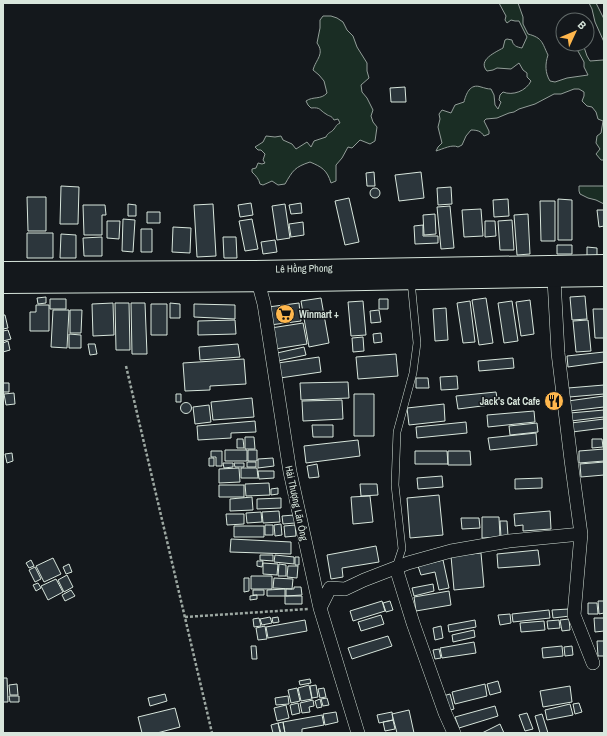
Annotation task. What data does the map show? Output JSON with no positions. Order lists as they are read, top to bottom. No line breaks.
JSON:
{"streets":{"street":["Lê Hồng Phong","Hải Thượng Lãn Ông"]},"crossings":[["Lê Hồng Phong","Hải Thượng Lãn Ông"]],"places":{"supermarket":["Winmart +"],"restaurant":["Jack's Cat Cafe"]},"north":"top right"}
